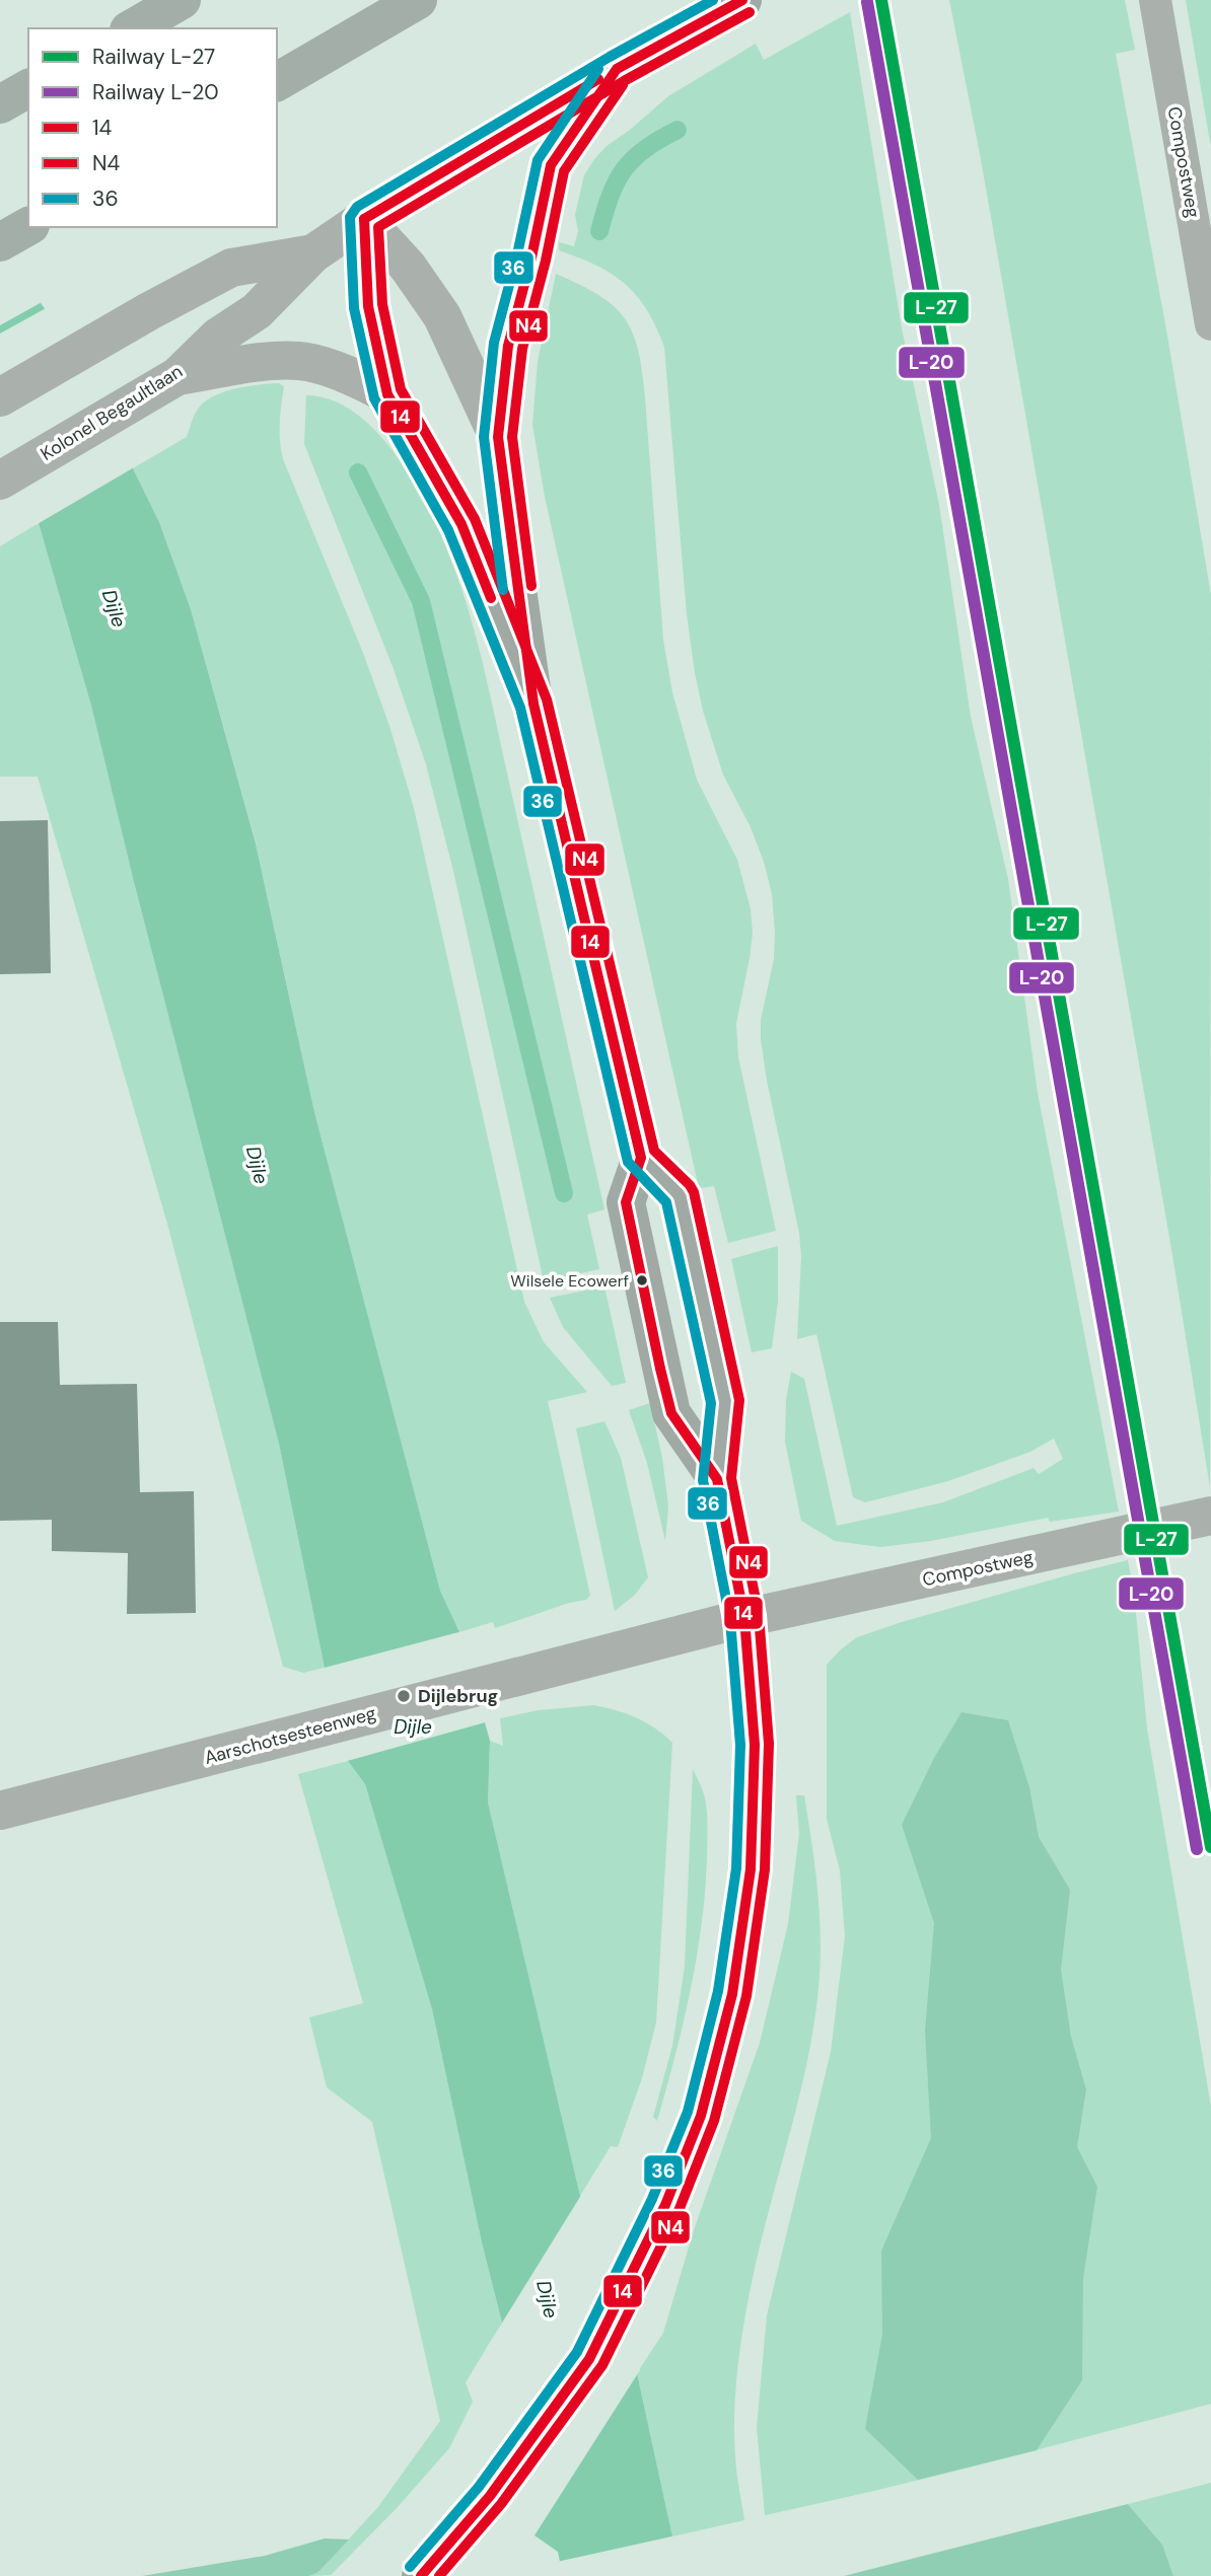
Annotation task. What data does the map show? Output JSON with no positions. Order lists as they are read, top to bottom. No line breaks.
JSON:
{"streets":{"street":["Compostweg","Kolonel Begaultlaan","Aarschotsesteenweg"]},"crossings":[["Compostweg","Aarschotsesteenweg"]],"water":["Dijle"],"places":["Wilsele Ecowerf","Dijlebrug"],"lines":["rail line L-27","transit line 14","transit line 36","rail line L-20","transit line N4"],"legend":["Railway L-27","Railway L-20","14","N4","36"]}
